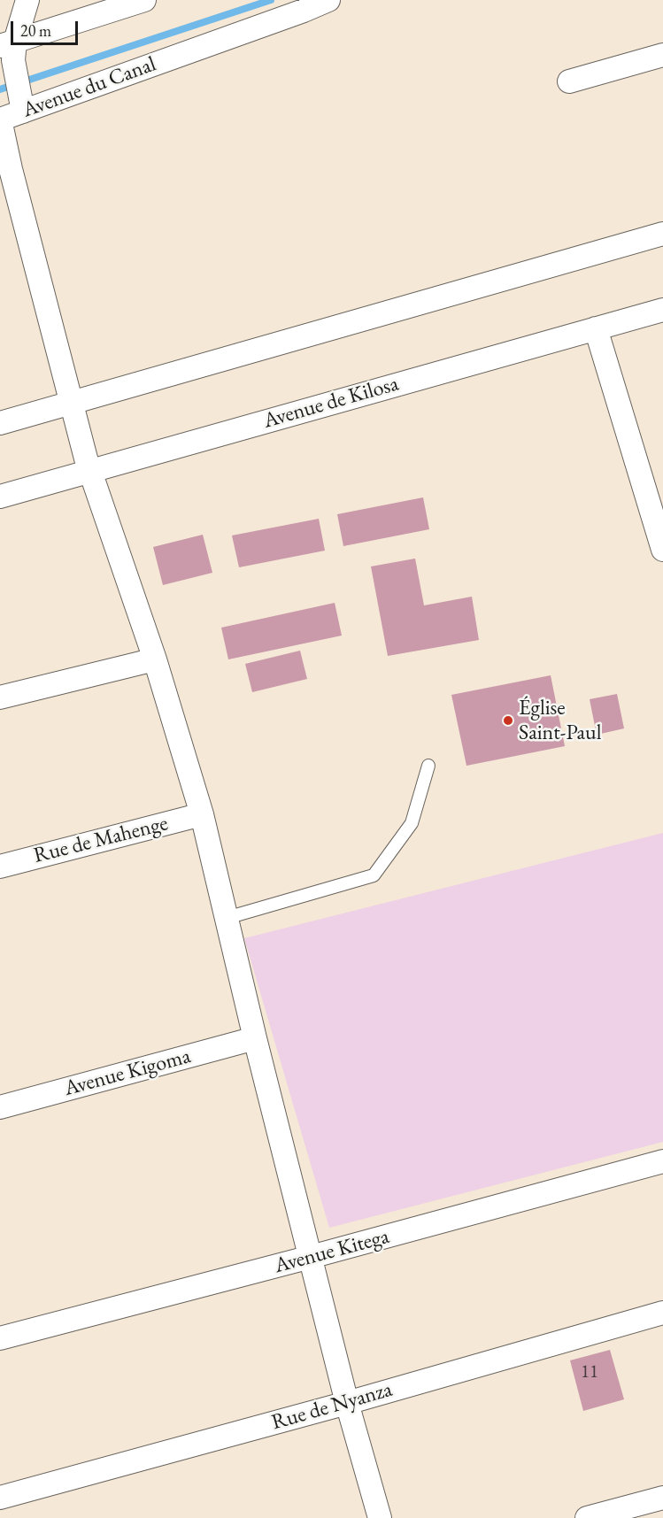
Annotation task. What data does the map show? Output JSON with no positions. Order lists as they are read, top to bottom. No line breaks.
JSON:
{"streets":{"street":["Avenue du Canal","Avenue de Kilosa","Rue de Mahenge","Avenue Kigoma","Avenue Kitega","Rue de Nyanza"]},"places":["Église Saint-Paul"],"house_numbers":["11"],"scale_bar":"20 m"}
